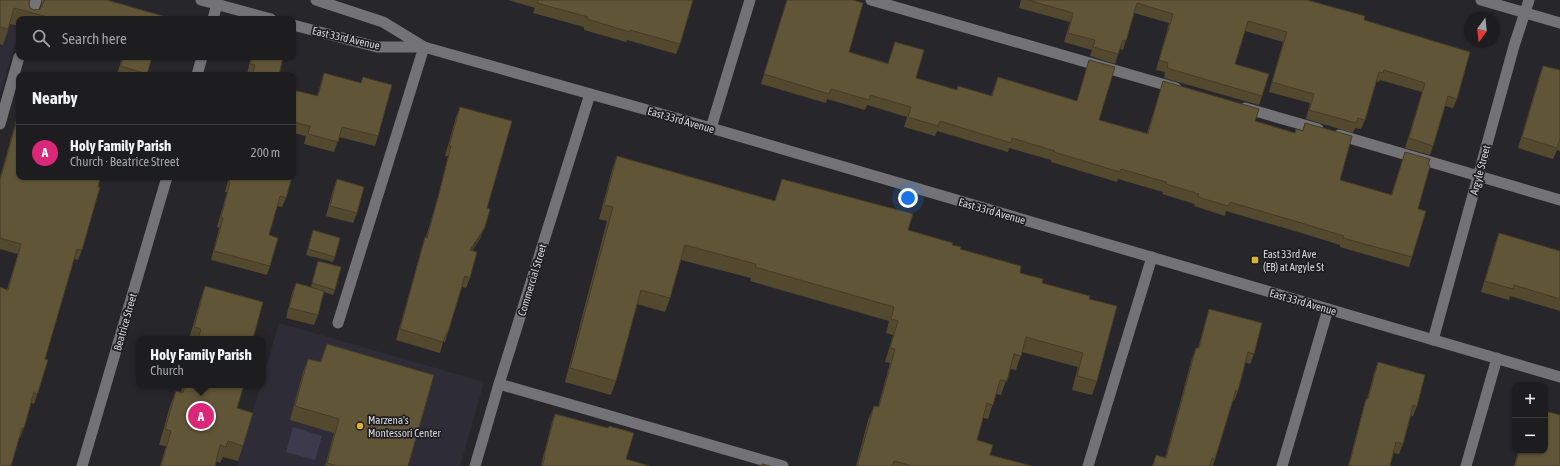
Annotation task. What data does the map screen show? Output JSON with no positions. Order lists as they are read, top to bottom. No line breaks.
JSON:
{"streets":{"street":["East 33rd Avenue","Argyle Street","Commercial Street","Beatrice Street"]},"crossings":[["East 33rd Avenue","Argyle Street"],["East 33rd Avenue","Commercial Street"]],"places":{"transit":["East 33rd Ave (EB) at Argyle St"],"other":["Marzena's Montessori Center"]},"north":"bottom","page":{"search":"Search here","heading":"Nearby","list":[{"mark":"A","name":"Holy Family Parish","note":"Church · Beatrice Street","value":"200 m"}],"popup":["Holy Family Parish","Church"],"map_buttons":["+","−"],"pins":"A"}}
